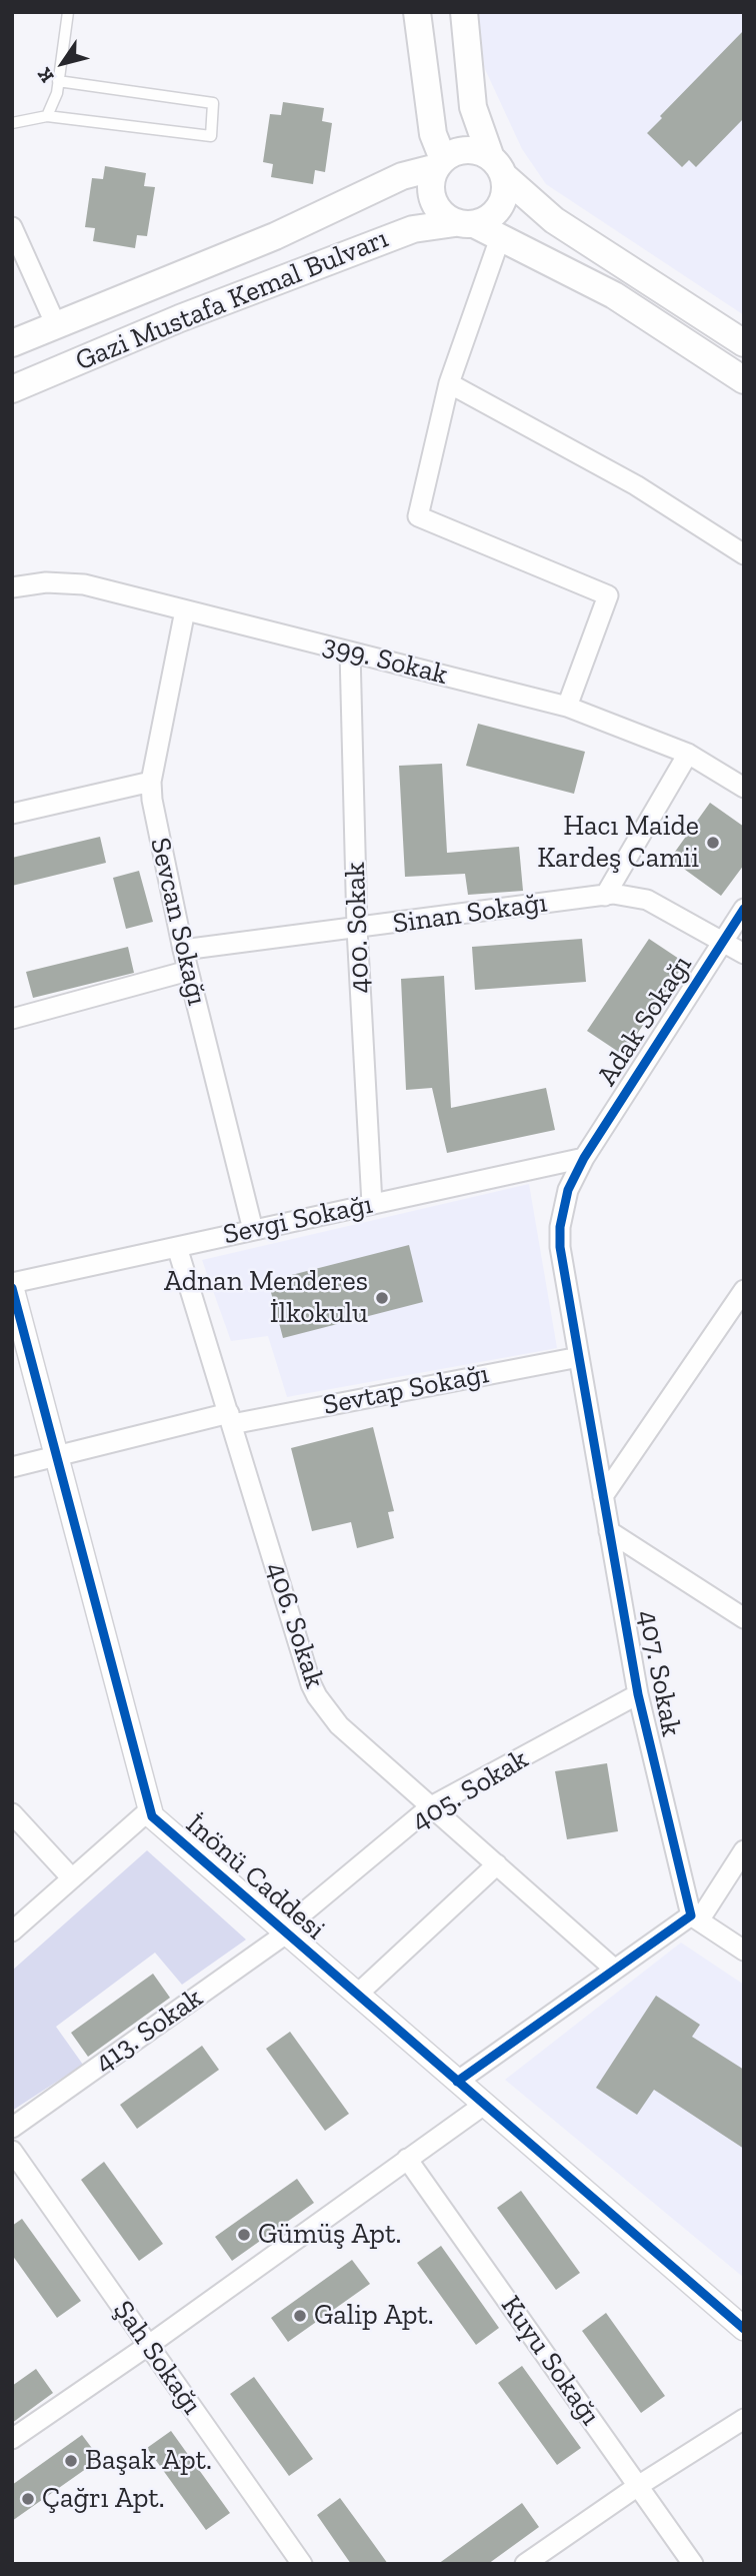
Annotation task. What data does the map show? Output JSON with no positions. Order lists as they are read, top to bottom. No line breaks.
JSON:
{"streets":{"main road":["Gazi Mustafa Kemal Bulvarı"],"street":["399. Sokak","Sinan Sokağı","Sevcan Sokağı","400. Sokak","Adak Sokağı","Sevgi Sokağı","Sevtap Sokağı","406. Sokak","407. Sokak","405. Sokak","İnönü Caddesi","413. Sokak","Şah Sokağı","Kuyu Sokağı"]},"crossings":[["399. Sokak","Sevcan Sokağı"],["399. Sokak","400. Sokak"],["Sinan Sokağı","Sevcan Sokağı"],["Sinan Sokağı","400. Sokak"],["Sinan Sokağı","Adak Sokağı"],["Sevcan Sokağı","Sevgi Sokağı"],["400. Sokak","Sevgi Sokağı"],["Adak Sokağı","Sevgi Sokağı"],["Adak Sokağı","407. Sokak"],["Sevgi Sokağı","406. Sokak"],["Sevgi Sokağı","407. Sokak"],["Sevgi Sokağı","İnönü Caddesi"],["Sevtap Sokağı","406. Sokak"],["Sevtap Sokağı","407. Sokak"],["Sevtap Sokağı","İnönü Caddesi"],["406. Sokak","405. Sokak"],["407. Sokak","405. Sokak"],["405. Sokak","İnönü Caddesi"],["405. Sokak","413. Sokak"],["İnönü Caddesi","413. Sokak"]],"places":["Hacı Maide Kardeş Camii","Adnan Menderes İlkokulu","Gümüş Apt.","Galip Apt.","Başak Apt.","Çağrı Apt."],"north":"bottom left"}
